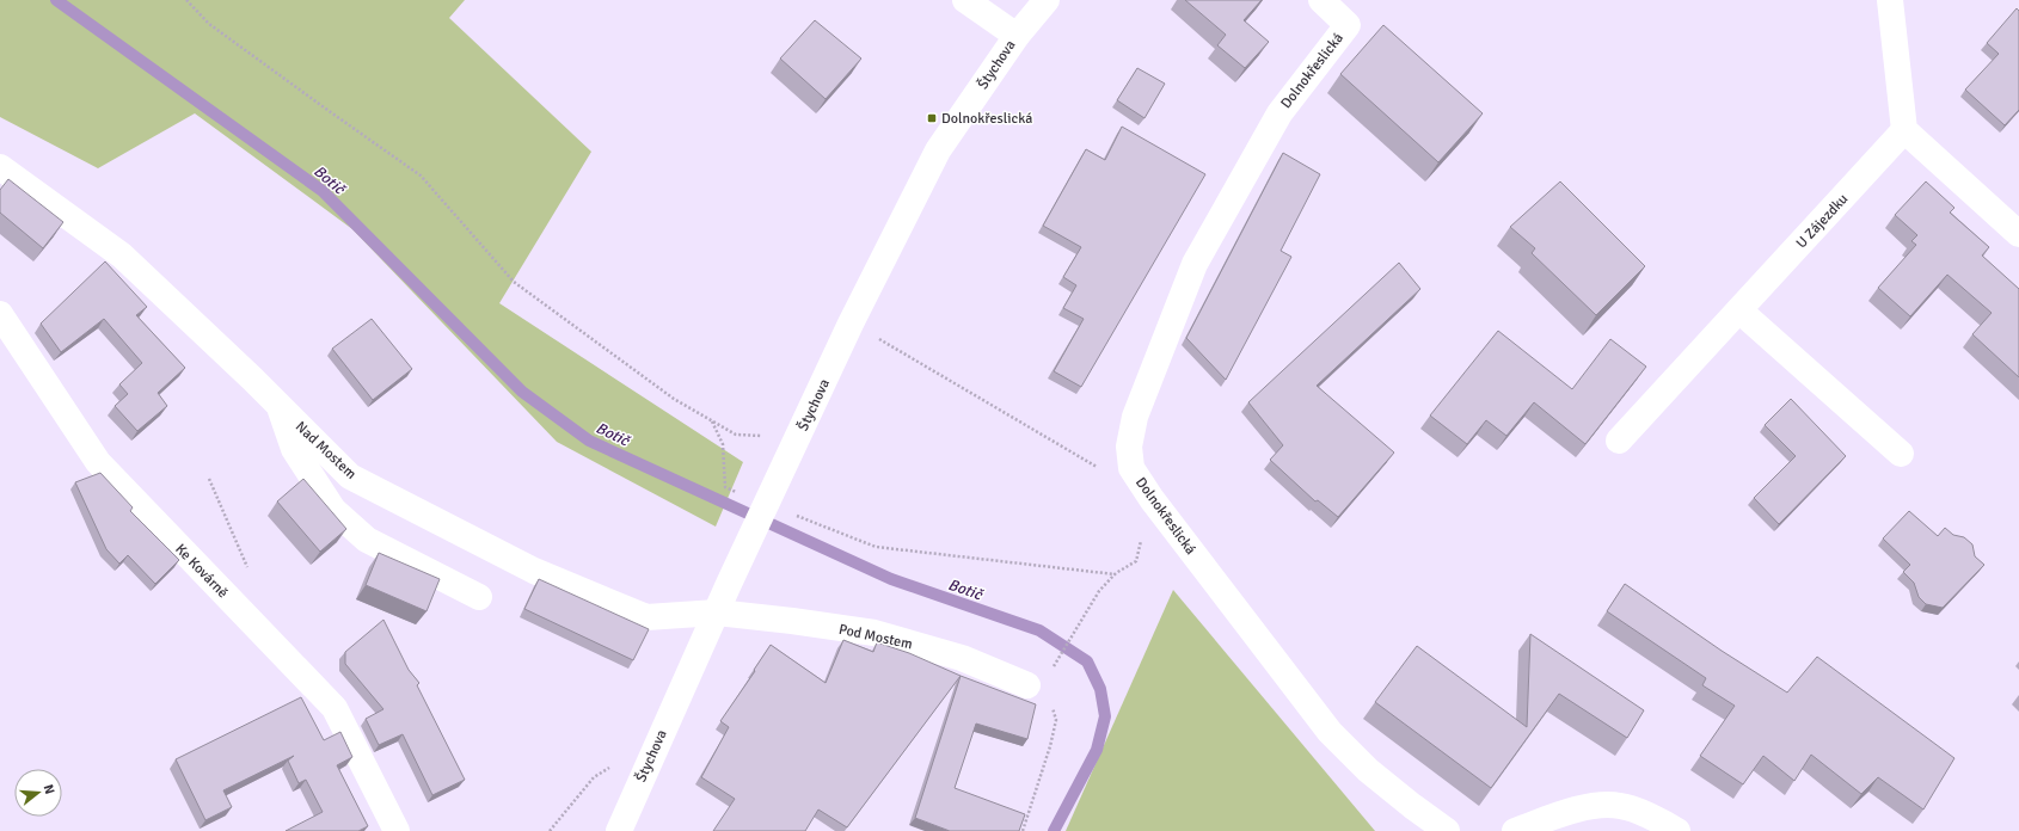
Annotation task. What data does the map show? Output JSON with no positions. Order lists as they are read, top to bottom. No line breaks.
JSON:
{"streets":{"street":["Štychova","Dolnokřeslická","U Zájezdku","Nad Mostem","Ke Kovárně","Pod Mostem"]},"crossings":[["Štychova","Nad Mostem"],["Štychova","Pod Mostem"],["Nad Mostem","Pod Mostem"]],"water":["Botič"],"places":{"transit":["Dolnokřeslická"]},"north":"right"}
